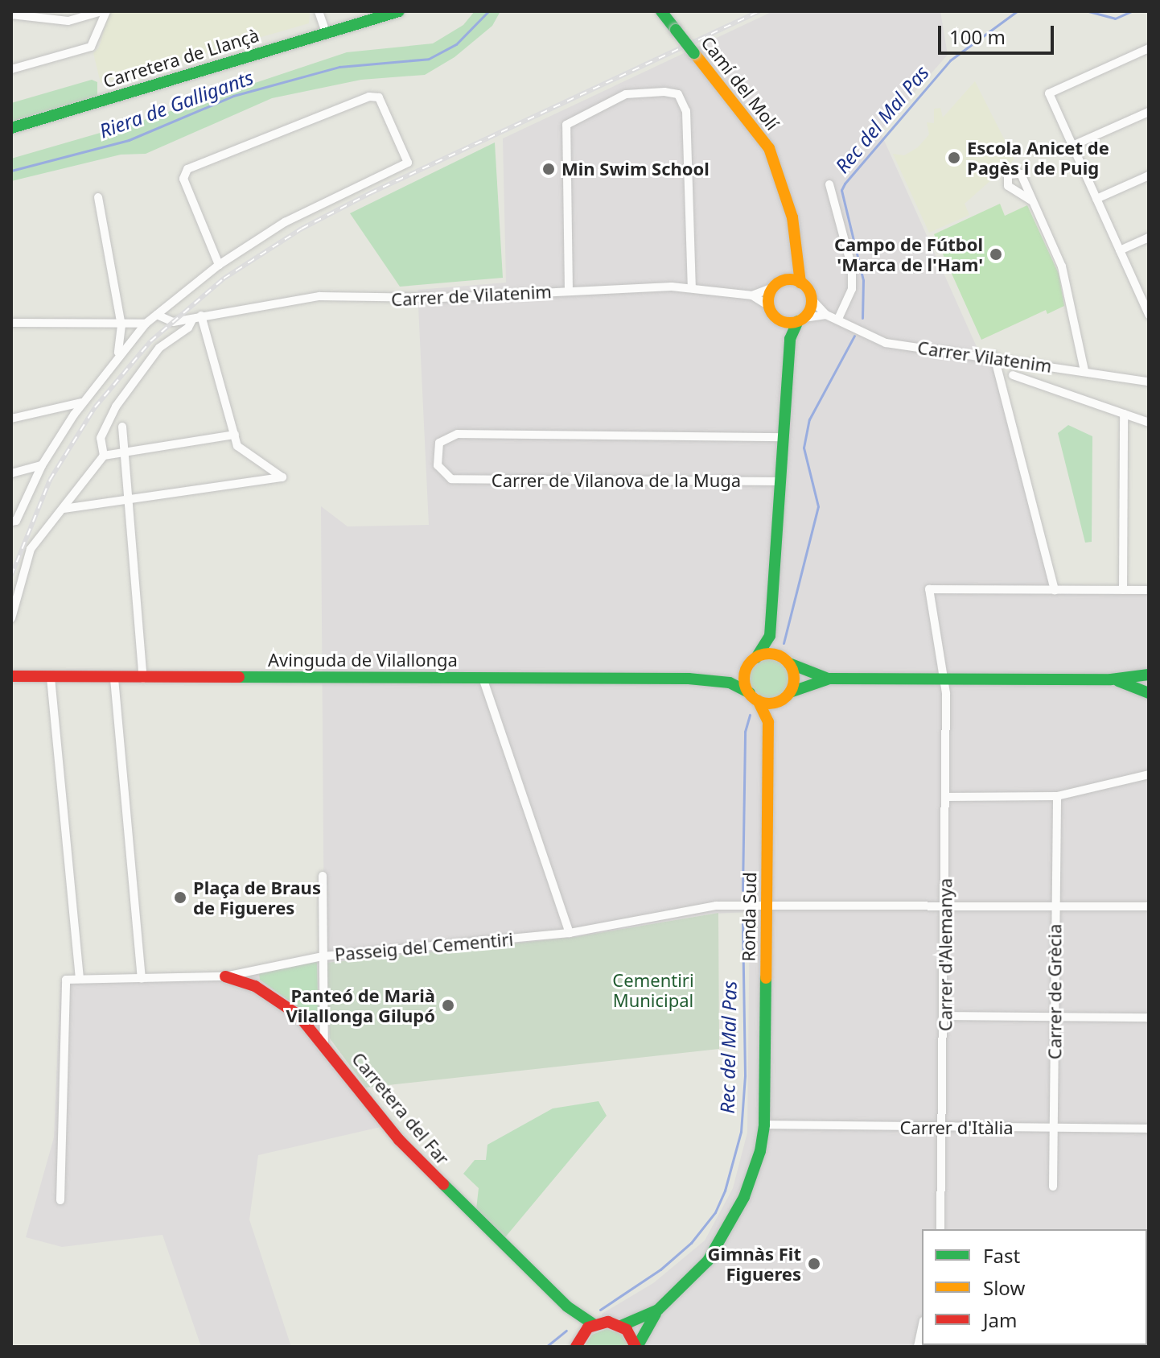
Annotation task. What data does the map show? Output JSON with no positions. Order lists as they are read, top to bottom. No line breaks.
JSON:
{"streets":{"main road":["Carretera de Llançà","Camí del Molí","Avinguda de Vilallonga","Ronda Sud","Carretera del Far"],"street":["Carrer de Vilatenim","Carrer Vilatenim","Carrer de Vilanova de la Muga","Passeig del Cementiri","Carrer d'Alemanya","Carrer de Grècia","Carrer d'Itàlia"]},"crossings":[["Camí del Molí","Carrer de Vilatenim"],["Camí del Molí","Carrer Vilatenim"],["Carrer de Vilatenim","Carrer Vilatenim"],["Avinguda de Vilallonga","Ronda Sud"],["Ronda Sud","Passeig del Cementiri"],["Ronda Sud","Carretera del Far"],["Ronda Sud","Carrer d'Itàlia"],["Passeig del Cementiri","Carrer d'Alemanya"],["Passeig del Cementiri","Carrer de Grècia"],["Passeig del Cementiri","Carretera del Far"],["Carrer d'Alemanya","Carrer d'Itàlia"],["Carrer de Grècia","Carrer d'Itàlia"]],"water":["Riera de Galligants","Rec del Mal Pas"],"parks":["Cementiri Municipal"],"places":["Escola Anicet de Pagès i de Puig","Min Swim School","Campo de Fútbol 'Marca de l'Ham'","Plaça de Braus de Figueres","Panteó de Marià Vilallonga Gilupó","Gimnàs Fit Figueres"],"legend":["Fast","Slow","Jam"],"scale_bar":"100 m"}
